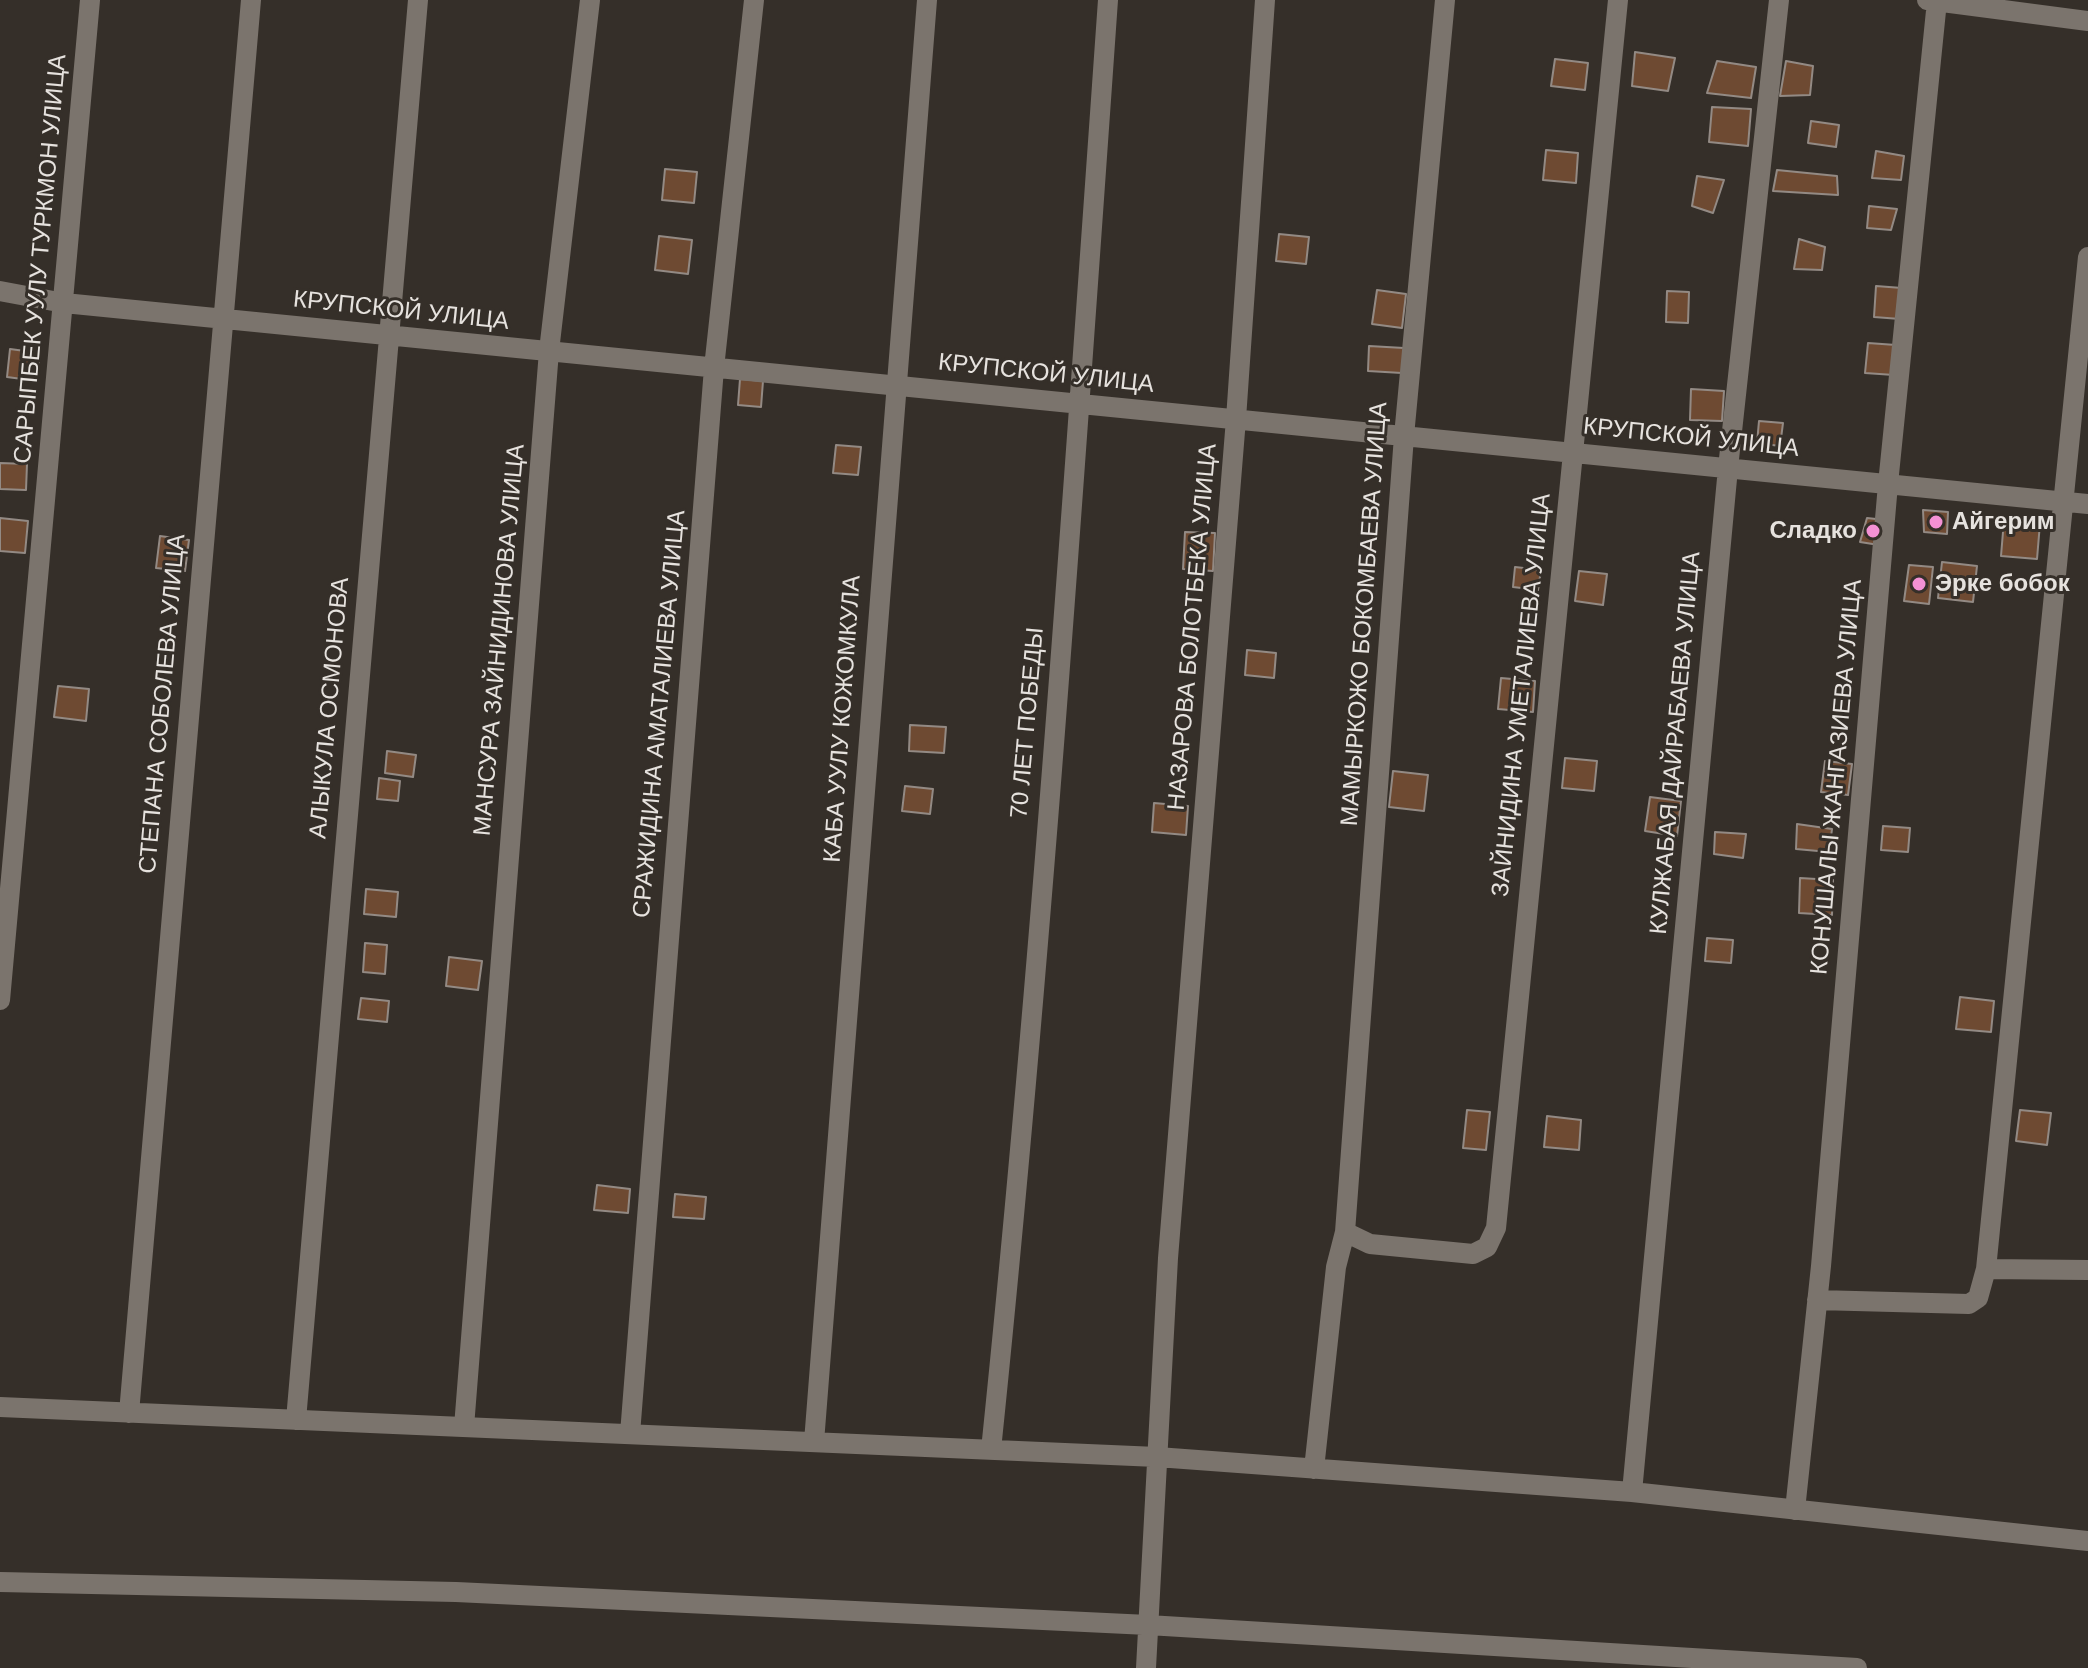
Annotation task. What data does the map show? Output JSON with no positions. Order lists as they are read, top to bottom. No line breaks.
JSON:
{"streets":{"street":["САРЫПБЕК УУЛУ ТУРКМОН УЛИЦА","КРУПСКОЙ УЛИЦА","МАМЫРКОЖО БОКОМБАЕВА УЛИЦА","НАЗАРОВА БОЛОТБЕКА УЛИЦА","МАНСУРА ЗАЙНИДИНОВА УЛИЦА","ЗАЙНИДИНА УМЕТАЛИЕВА УЛИЦА","СТЕПАНА СОБОЛЕВА УЛИЦА","АЛЫКУЛА ОСМОНОВА","СРАЖИДИНА АМАТАЛИЕВА УЛИЦА","КАБА УУЛУ КОЖОМКУЛА","70 ЛЕТ ПОБЕДЫ","КУЛЖАБАЯ ДАЙРАБАЕВА УЛИЦА","КОНУШАЛЫ ЖАНГАЗИЕВА УЛИЦА"]},"crossings":[["САРЫПБЕК УУЛУ ТУРКМОН УЛИЦА","КРУПСКОЙ УЛИЦА"],["КРУПСКОЙ УЛИЦА","МАМЫРКОЖО БОКОМБАЕВА УЛИЦА"],["КРУПСКОЙ УЛИЦА","НАЗАРОВА БОЛОТБЕКА УЛИЦА"],["КРУПСКОЙ УЛИЦА","МАНСУРА ЗАЙНИДИНОВА УЛИЦА"],["КРУПСКОЙ УЛИЦА","ЗАЙНИДИНА УМЕТАЛИЕВА УЛИЦА"],["КРУПСКОЙ УЛИЦА","СТЕПАНА СОБОЛЕВА УЛИЦА"],["КРУПСКОЙ УЛИЦА","АЛЫКУЛА ОСМОНОВА"],["КРУПСКОЙ УЛИЦА","СРАЖИДИНА АМАТАЛИЕВА УЛИЦА"],["КРУПСКОЙ УЛИЦА","КАБА УУЛУ КОЖОМКУЛА"],["КРУПСКОЙ УЛИЦА","70 ЛЕТ ПОБЕДЫ"],["КРУПСКОЙ УЛИЦА","КУЛЖАБАЯ ДАЙРАБАЕВА УЛИЦА"],["КРУПСКОЙ УЛИЦА","КОНУШАЛЫ ЖАНГАЗИЕВА УЛИЦА"],["МАМЫРКОЖО БОКОМБАЕВА УЛИЦА","ЗАЙНИДИНА УМЕТАЛИЕВА УЛИЦА"]],"places":["Айгерим","Сладко","Эрке бобок"]}
